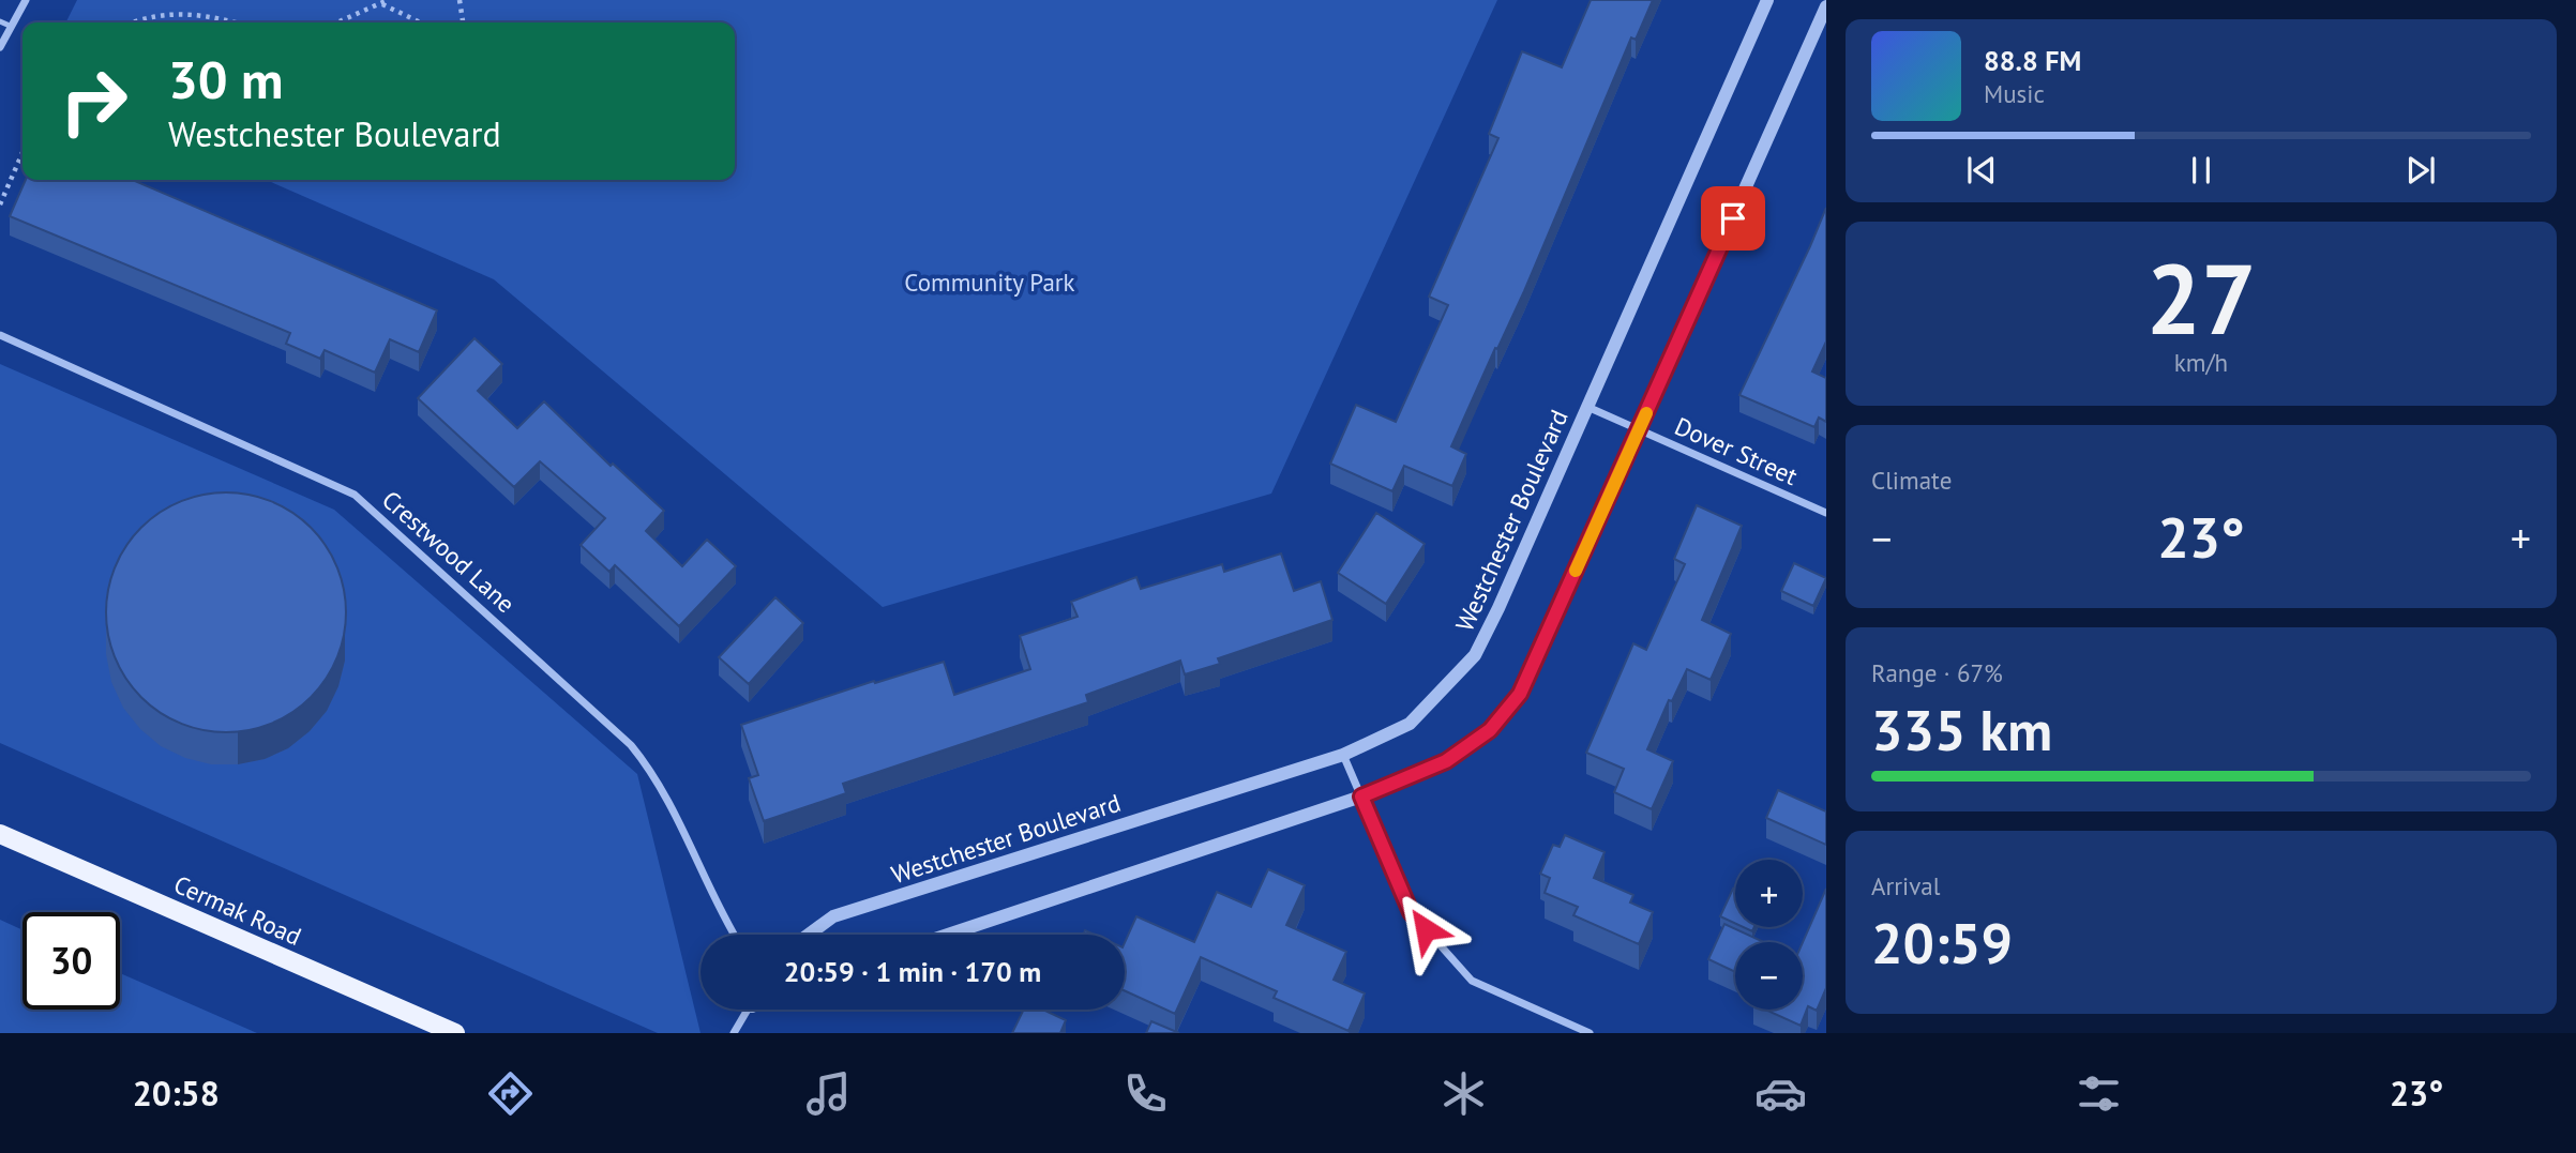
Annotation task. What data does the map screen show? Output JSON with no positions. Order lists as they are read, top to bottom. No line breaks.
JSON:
{"streets":{"main road":["Cermak Road"],"street":["Dover Street","Westchester Boulevard","Crestwood Lane"]},"crossings":[["Dover Street","Westchester Boulevard"]],"parks":["Community Park"],"page":{"turn":["30 m","Westchester Boulevard"],"song":["88.8 FM","Music"],"tile":[["27","km/h"],"Climate",["Range · 67%","335 km"],["Arrival","20:59"]],"heat":["−","23°","+"],"map_buttons":["+","−"],"limit":"30","trip":"20:59 · 1 min · 170 m","tabs":["20:58","23°"]}}
